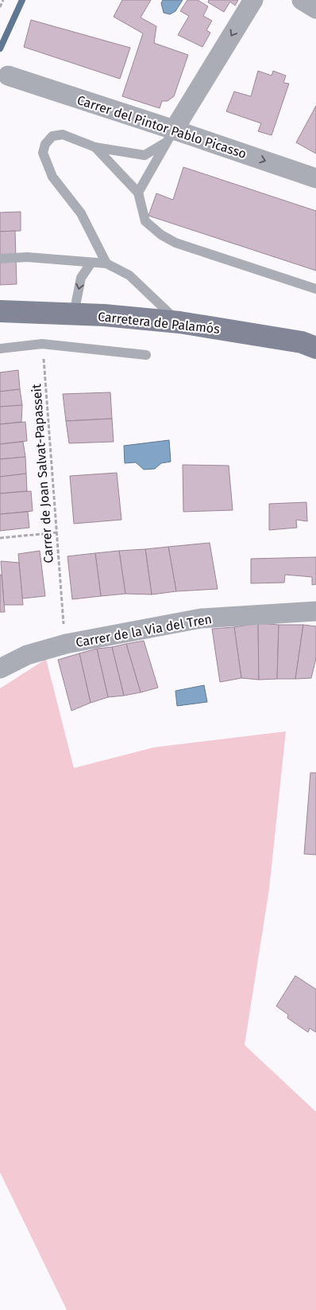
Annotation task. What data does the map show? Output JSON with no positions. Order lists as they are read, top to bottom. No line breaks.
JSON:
{"streets":{"main road":["Carretera de Palamós"],"street":["Carrer del Pintor Pablo Picasso","Carrer de la Via del Tren"],"path":["Carrer de Joan Salvat-Papasseit"]},"one_way":["Carrer del Pintor Pablo Picasso"]}
